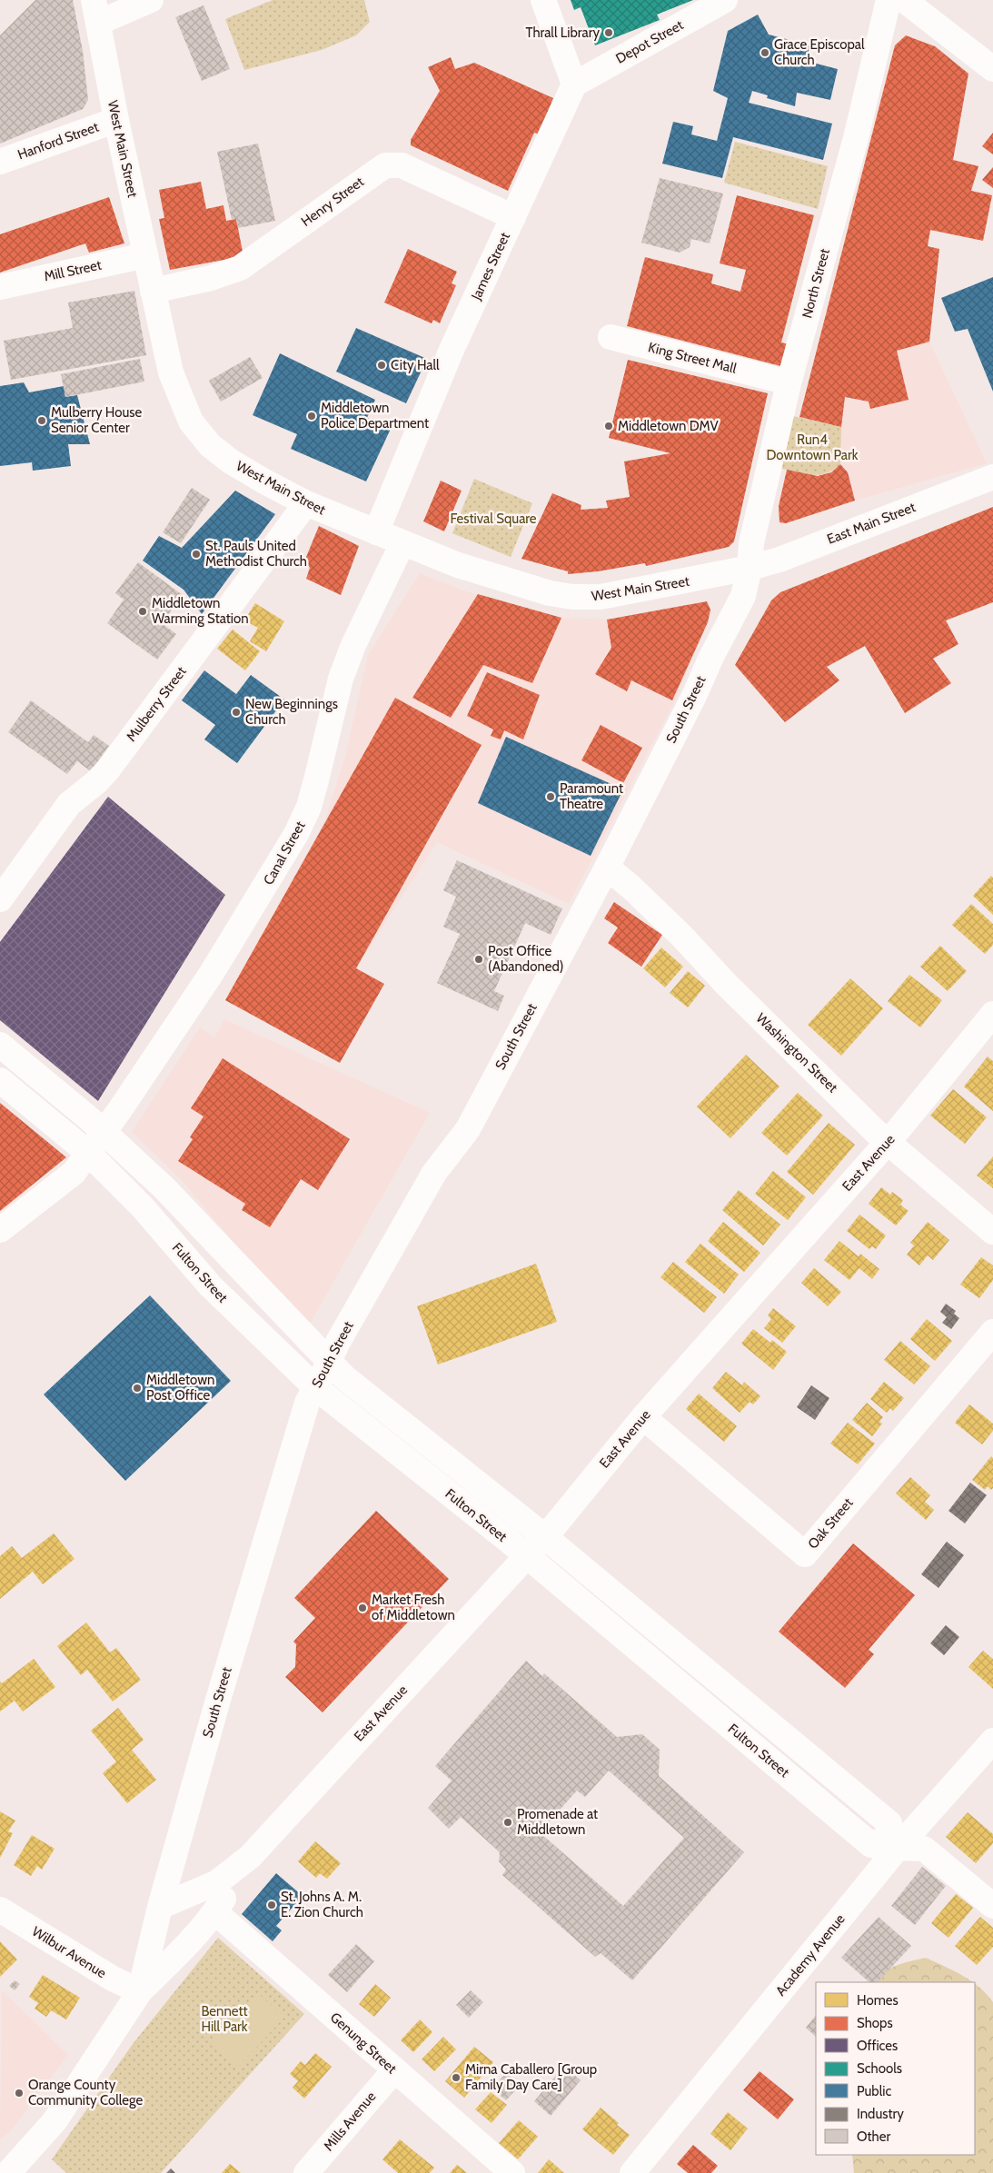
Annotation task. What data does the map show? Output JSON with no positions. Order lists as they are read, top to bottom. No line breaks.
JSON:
{"streets":{"street":["Depot Street","Hanford Street","West Main Street","Henry Street","James Street","Mill Street","North Street","King Street Mall","East Main Street","Mulberry Street","South Street","Canal Street","Washington Street","East Avenue","Fulton Street","Oak Street","Wilbur Avenue","Academy Avenue","Genung Street","Mills Avenue"]},"crossings":[["Depot Street","James Street"],["Hanford Street","West Main Street"],["West Main Street","Henry Street"],["West Main Street","James Street"],["West Main Street","Mill Street"],["West Main Street","North Street"],["West Main Street","East Main Street"],["West Main Street","Mulberry Street"],["West Main Street","South Street"],["West Main Street","Canal Street"],["Henry Street","James Street"],["North Street","East Main Street"],["North Street","South Street"],["East Main Street","South Street"],["South Street","Washington Street"],["South Street","East Avenue"],["South Street","Fulton Street"],["South Street","Wilbur Avenue"],["Canal Street","Fulton Street"],["Washington Street","East Avenue"],["East Avenue","Fulton Street"],["East Avenue","Oak Street"],["East Avenue","Wilbur Avenue"],["East Avenue","Genung Street"],["Fulton Street","Academy Avenue"],["Genung Street","Mills Avenue"]],"parks":["Run4 Downtown Park","Festival Square","Bennett Hill Park"],"places":["Thrall Library","Grace Episcopal Church","City Hall","Middletown Police Department","Mulberry House Senior Center","Middletown DMV","St. Pauls United Methodist Church","Middletown Warming Station","New Beginnings Church","Paramount Theatre","Post Office (Abandoned)","Middletown Post Office","Market Fresh of Middletown","Promenade at Middletown","St. Johns A. M. E. Zion Church","Mirna Caballero [Group Family Day Care]","Orange County Community College"],"legend":["Homes","Shops","Offices","Schools","Public","Industry","Other"]}
